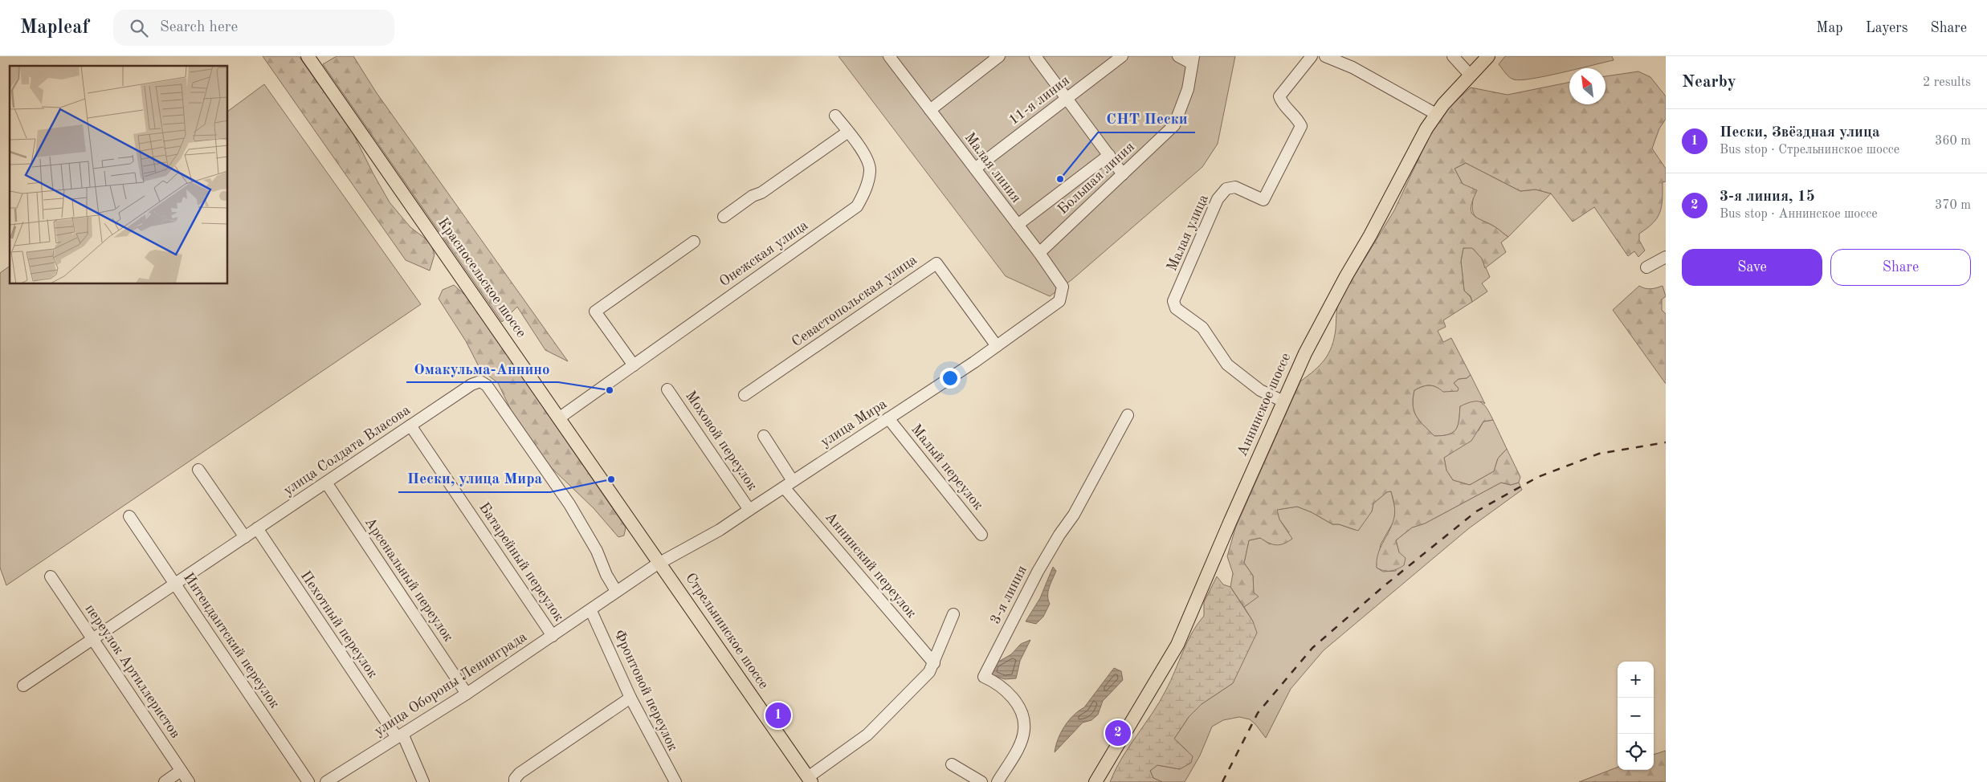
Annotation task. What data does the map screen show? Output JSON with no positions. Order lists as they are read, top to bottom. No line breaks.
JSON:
{"streets":{"main road":["Красносельское шоссе","Аннинское шоссе","Стрельнинское шоссе"],"street":["11-я линия","Малая линия","Большая линия","Малая улица","Онежская улица","Севастопольская улица","улица Мира","Моховой переулок","улица Солдата Власова","Малый переулок","Батарейный переулок","Аннинский переулок","Арсенальный переулок","3-я линия","Пехотный переулок","Интендантский переулок","переулок Артиллеристов","улица Обороны Ленинграда","Фронтовой переулок"]},"crossings":[["11-я линия","Малая линия"],["Малая линия","Большая линия"],["Малая линия","улица Мира"],["Малая улица","Аннинское шоссе"],["Онежская улица","Красносельское шоссе"],["Красносельское шоссе","улица Мира"],["Красносельское шоссе","Стрельнинское шоссе"],["Севастопольская улица","улица Мира"],["улица Мира","Моховой переулок"],["улица Мира","улица Солдата Власова"],["улица Мира","Малый переулок"],["улица Мира","Аннинский переулок"],["улица Мира","Стрельнинское шоссе"],["улица Мира","улица Обороны Ленинграда"],["улица Солдата Власова","Батарейный переулок"],["улица Солдата Власова","Арсенальный переулок"],["улица Солдата Власова","Пехотный переулок"],["улица Солдата Власова","Интендантский переулок"],["улица Солдата Власова","переулок Артиллеристов"],["улица Солдата Власова","улица Обороны Ленинграда"],["Батарейный переулок","улица Обороны Ленинграда"],["Арсенальный переулок","улица Обороны Ленинграда"],["Пехотный переулок","улица Обороны Ленинграда"],["улица Обороны Ленинграда","Фронтовой переулок"]],"places":["СНТ Пески","Омакульма-Аннино","Пески, улица Мира"],"north":"top left","page":{"header":"Mapleaf","search":"Search here","nav":["Map","Layers","Share"],"heading":["Nearby","2 results"],"list":[{"mark":"1","name":"Пески, Звёздная улица","note":"Bus stop · Стрельнинское шоссе","value":"360 m"},{"mark":"2","name":"3-я линия, 15","note":"Bus stop · Аннинское шоссе","value":"370 m"}],"buttons":["Save","Share"],"map_buttons":["+","−"],"pins":["1","2"]}}
